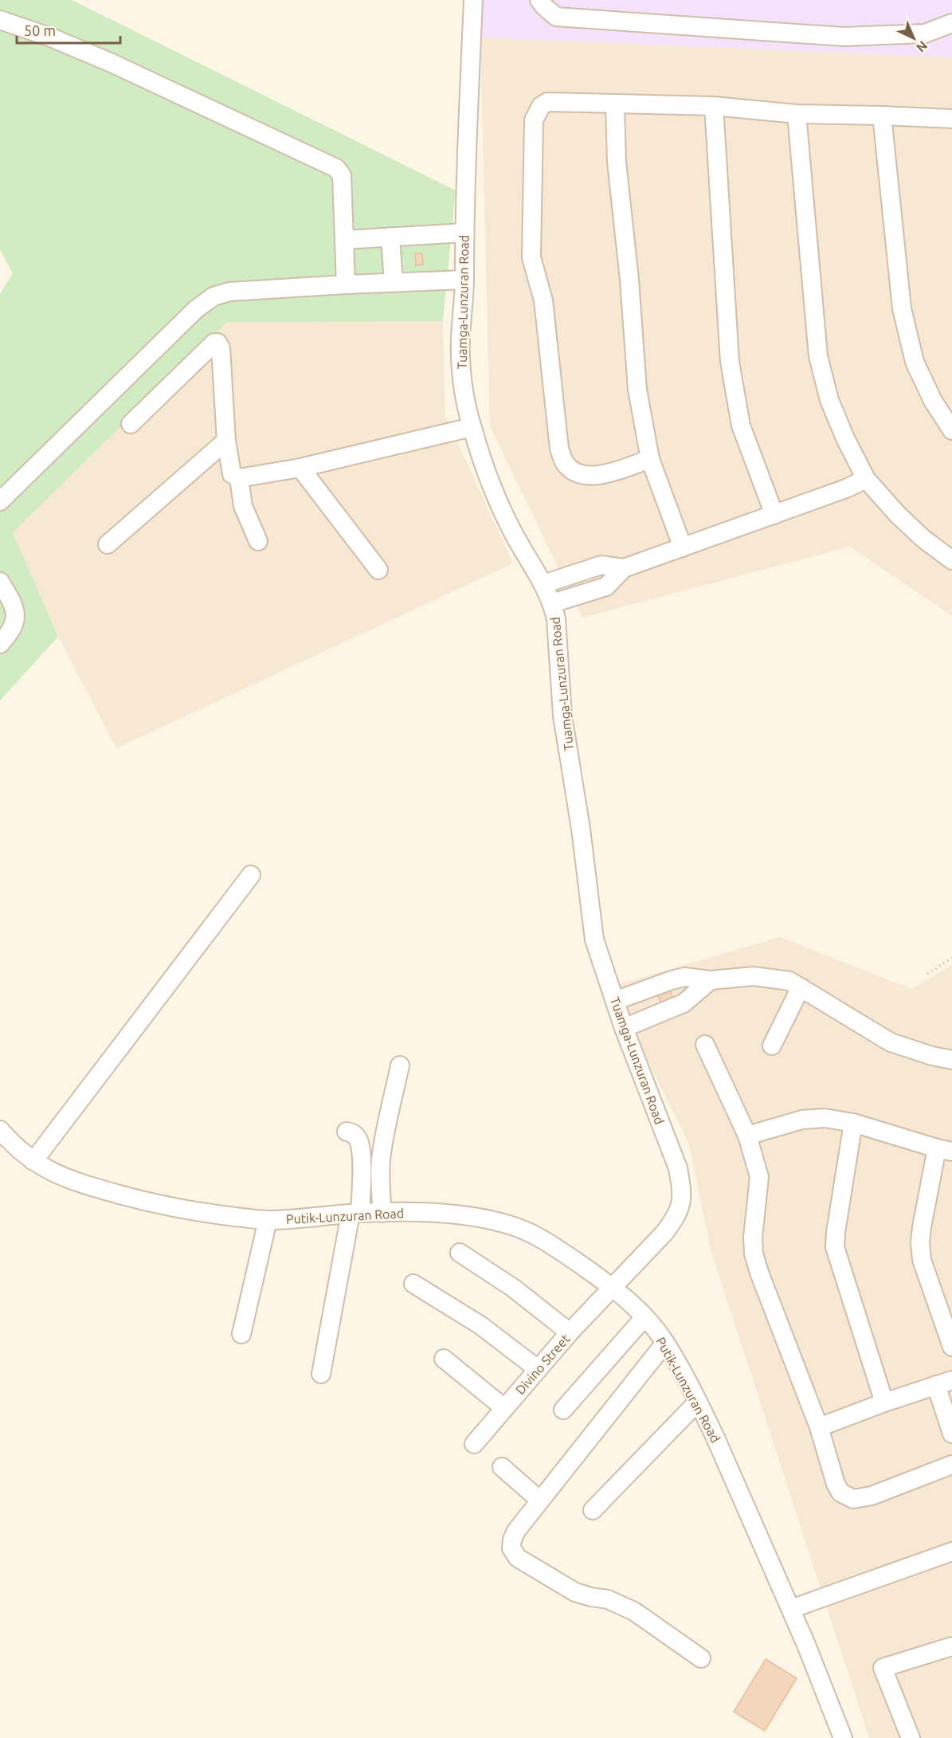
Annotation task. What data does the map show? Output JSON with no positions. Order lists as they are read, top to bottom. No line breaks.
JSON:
{"streets":{"street":["Tuamga-Lunzuran Road","Putik-Lunzuran Road","Divino Street"]},"crossings":[["Tuamga-Lunzuran Road","Putik-Lunzuran Road"],["Tuamga-Lunzuran Road","Divino Street"],["Putik-Lunzuran Road","Divino Street"]],"scale_bar":"50 m","north":"bottom right"}
